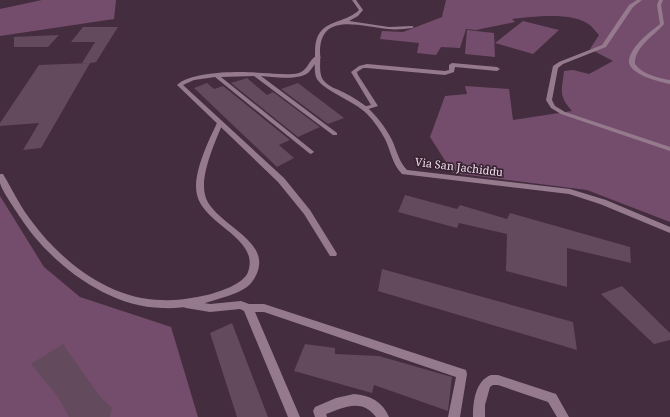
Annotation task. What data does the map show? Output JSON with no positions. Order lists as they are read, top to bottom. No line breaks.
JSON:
{"streets":{"street":["Via San Jachiddu"]}}
